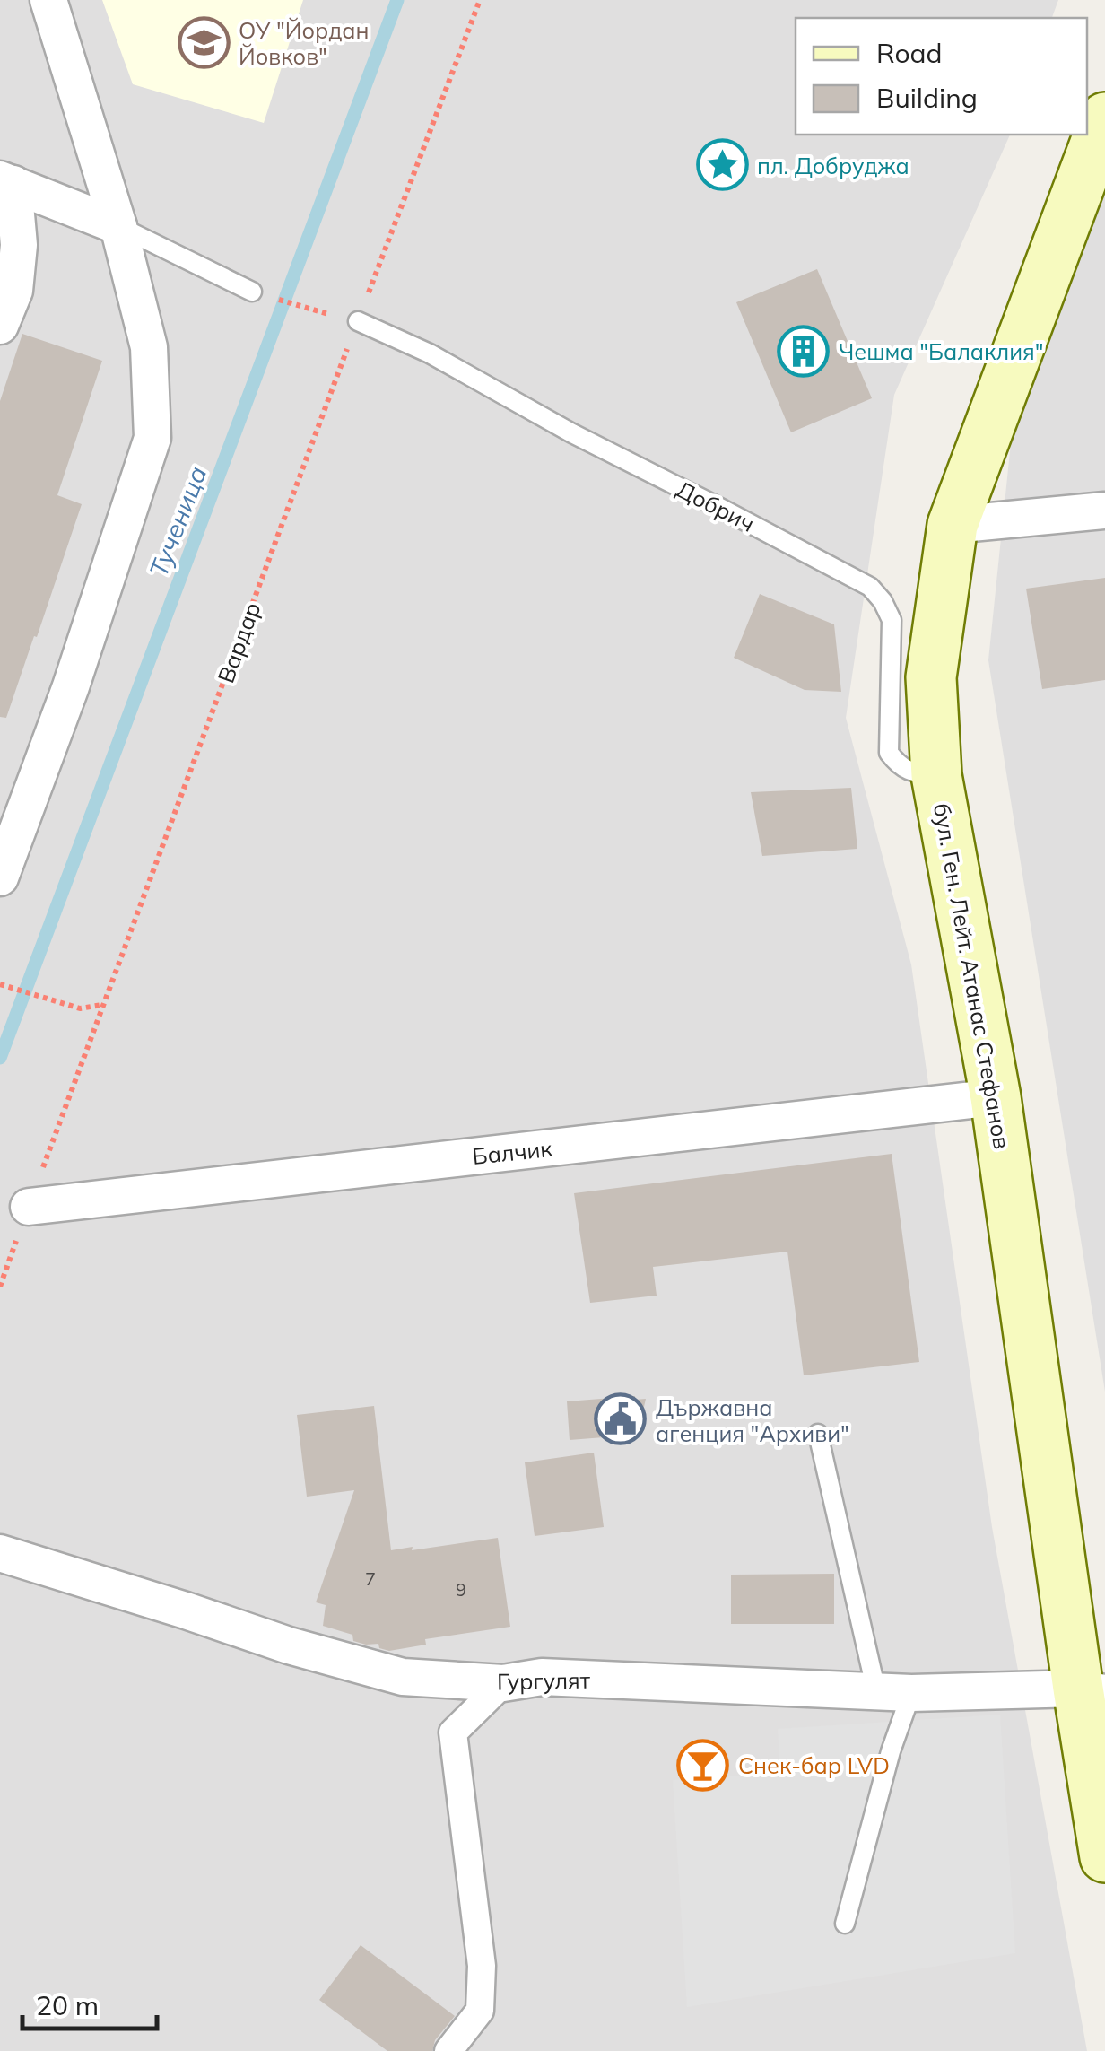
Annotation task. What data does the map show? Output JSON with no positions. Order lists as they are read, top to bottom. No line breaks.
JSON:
{"streets":{"main road":["бул. Ген. Лейт. Атанас Стефанов"],"street":["Балчик","Гургулят"],"lane":["Добрич"],"path":["Вардар"]},"crossings":[["Добрич","Вардар"],["Добрич","бул. Ген. Лейт. Атанас Стефанов"],["Вардар","Балчик"],["бул. Ген. Лейт. Атанас Стефанов","Балчик"],["бул. Ген. Лейт. Атанас Стефанов","Гургулят"]],"water":["Тученица"],"places":{"school or university":["ОУ \"Йордан Йовков\""],"place":["пл. Добруджа"],"building":["Чешма \"Балаклия\""],"public building":["Държавна агенция \"Архиви\""],"bar":["Снек-бар LVD"]},"house_numbers":["7","9"],"legend":["Road","Building"],"scale_bar":"20 m"}
